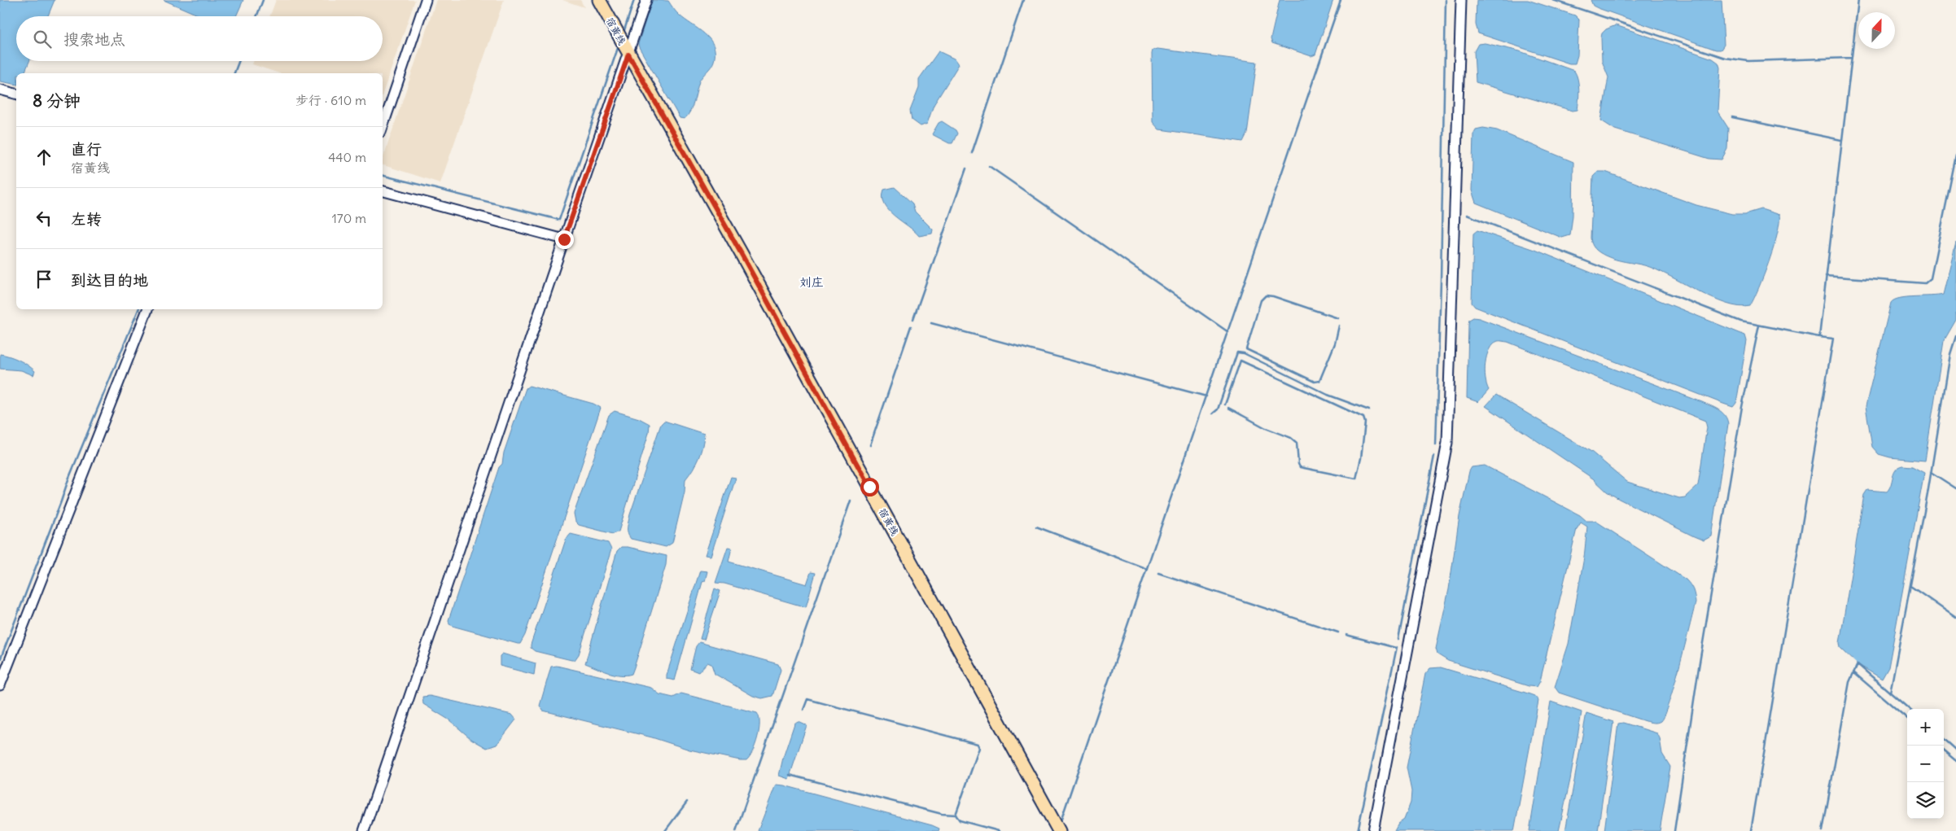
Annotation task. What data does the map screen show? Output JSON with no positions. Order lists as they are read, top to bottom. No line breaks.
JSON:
{"streets":{"main road":["宿黄线"]},"districts":["刘庄"],"north":"top","page":{"search":"搜索地点","heading":["8 分钟","步行 · 610 m"],"list":[["直行","宿黄线","440 m"],["左转","170 m"],"到达目的地"],"map_buttons":["+","−"]}}
